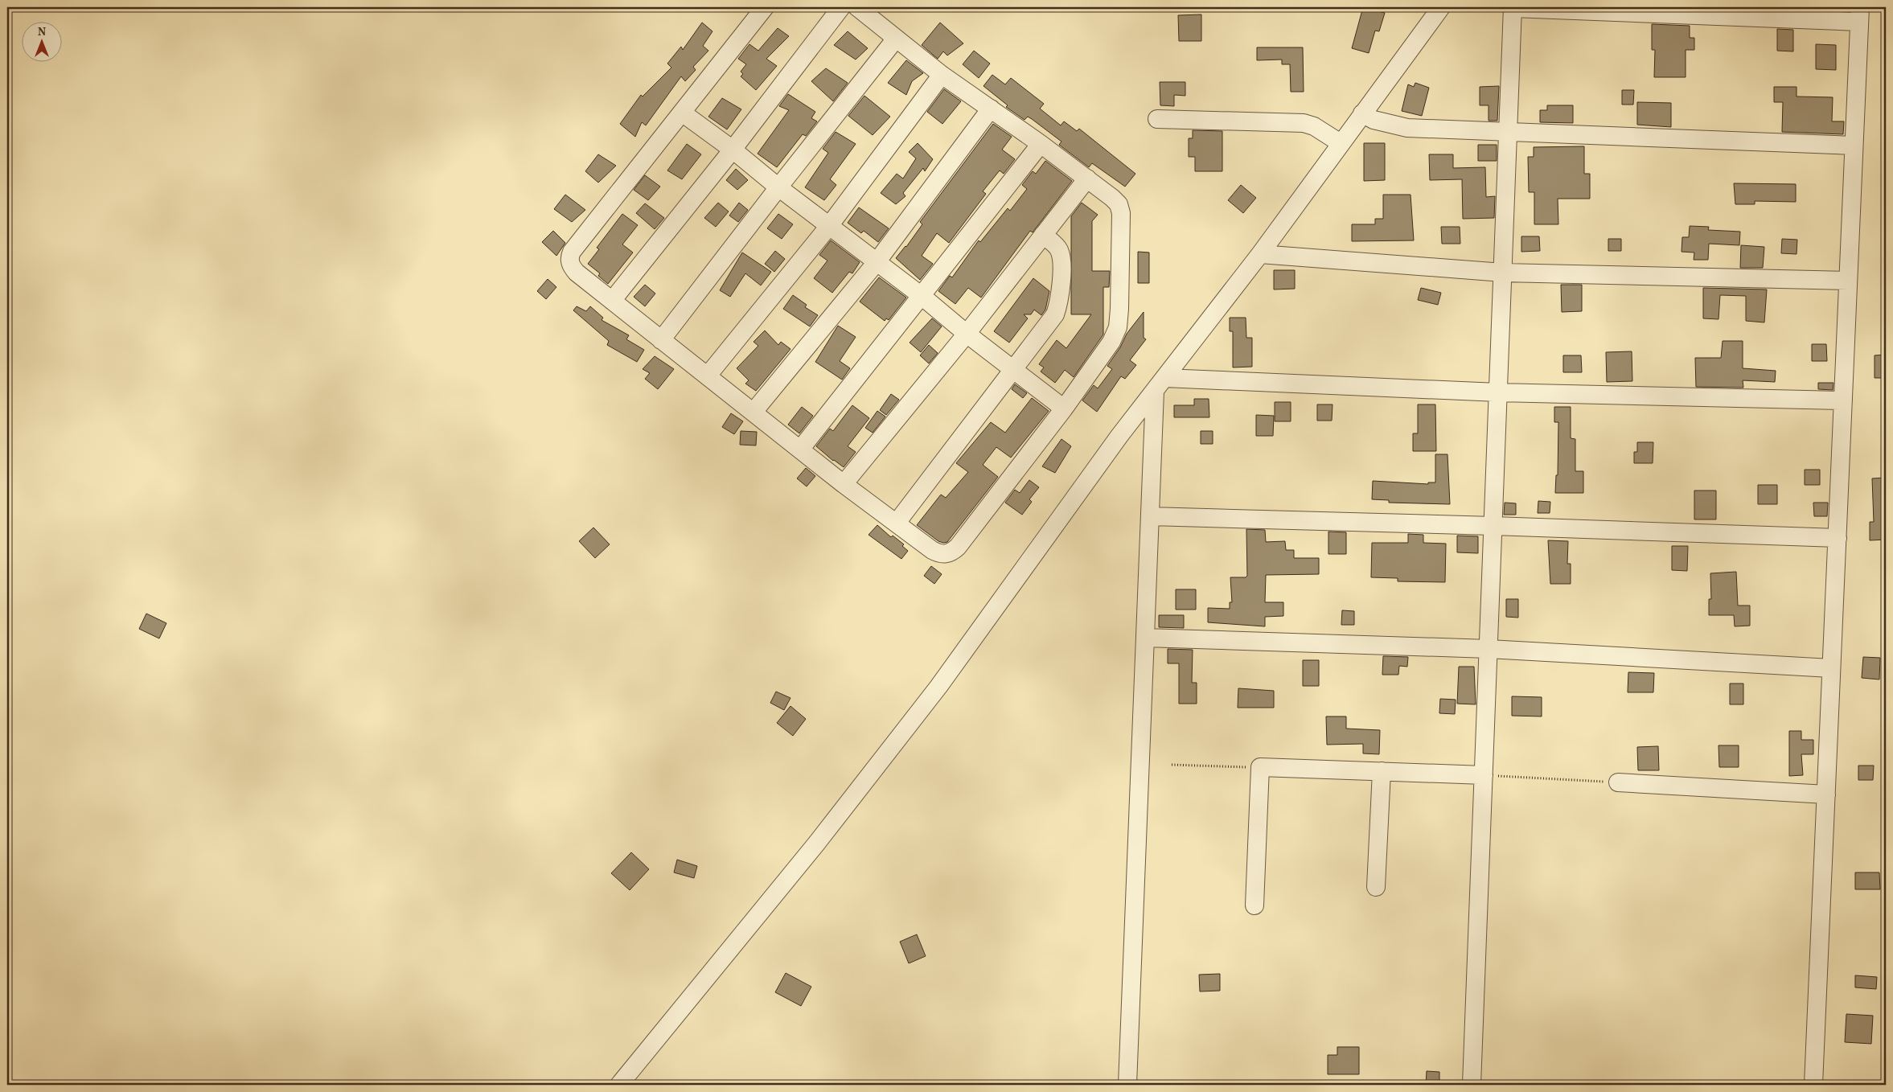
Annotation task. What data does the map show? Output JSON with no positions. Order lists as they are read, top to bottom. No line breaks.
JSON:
{"north":"top"}
